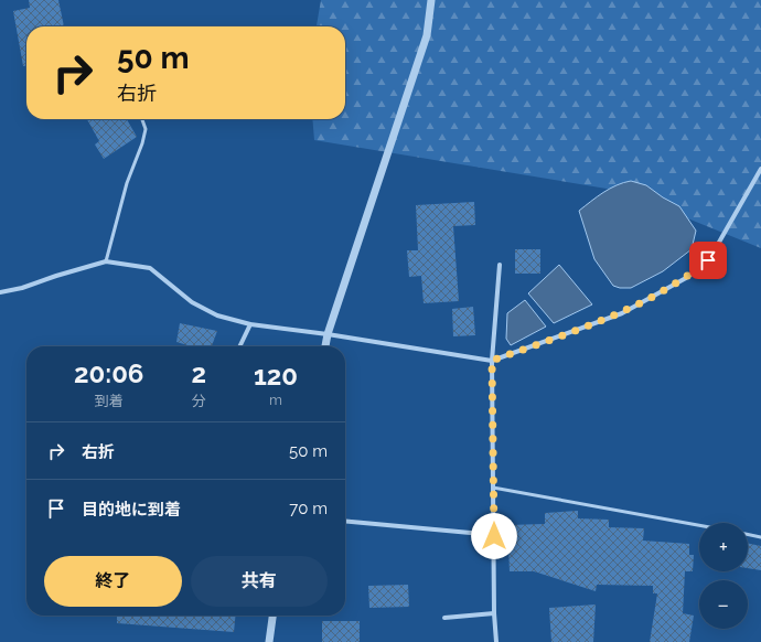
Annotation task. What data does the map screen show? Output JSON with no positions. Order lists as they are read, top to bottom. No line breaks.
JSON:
{"page":{"turn":["50 m","右折"],"eta":["20:06","到着","2","分","120","m"],"list":[{"name":"右折","value":"50 m"},{"name":"目的地に到着","value":"70 m"}],"map_buttons":["+","−"],"buttons":["終了","共有"]}}
